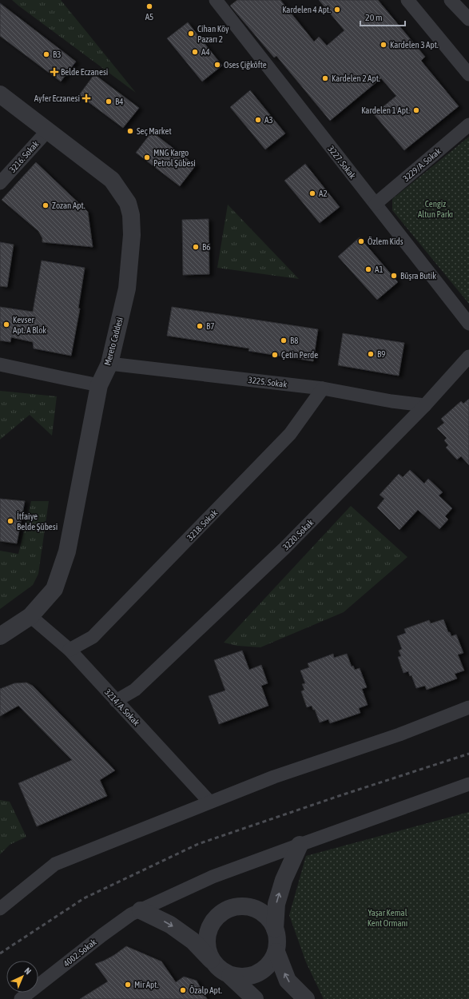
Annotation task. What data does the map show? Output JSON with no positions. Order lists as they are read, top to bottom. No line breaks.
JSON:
{"streets":{"street":["3216. Sokak","3227. Sokak","3229/A. Sokak","Mereto Caddesi","3225. Sokak","3218. Sokak","3220. Sokak","3214/A. Sokak","4002. Sokak"]},"crossings":[["3216. Sokak","Mereto Caddesi"],["3227. Sokak","3229/A. Sokak"],["Mereto Caddesi","3225. Sokak"],["Mereto Caddesi","3214/A. Sokak"],["3225. Sokak","3218. Sokak"],["3225. Sokak","3220. Sokak"],["3218. Sokak","3214/A. Sokak"],["3220. Sokak","3214/A. Sokak"]],"parks":["Cengiz Altun Parkı","Yaşar Kemal Kent Ormanı"],"places":{"other":["A5","Kardelen 4 Apt.","Cihan Köy Pazarı 2","Kardelen 3 Apt.","A4","B3","Oses Çiğköfte","Kardelen 2 Apt.","B4","Kardelen 1 Apt.","A3","Seç Market","MNG Kargo Petrol Şübesi","A2","Zozan Apt.","Özlem Kids","B6","A1","Büşra Butik","Kevser Apt. A Blok","B7","B8","B9","Çetin Perde","İtfaiye Belde Şübesi","Mir Apt.","Özalp Apt."],"health":["Belde Eczanesi","Ayfer Eczanesi"]},"scale_bar":"20 m","north":"top right"}
